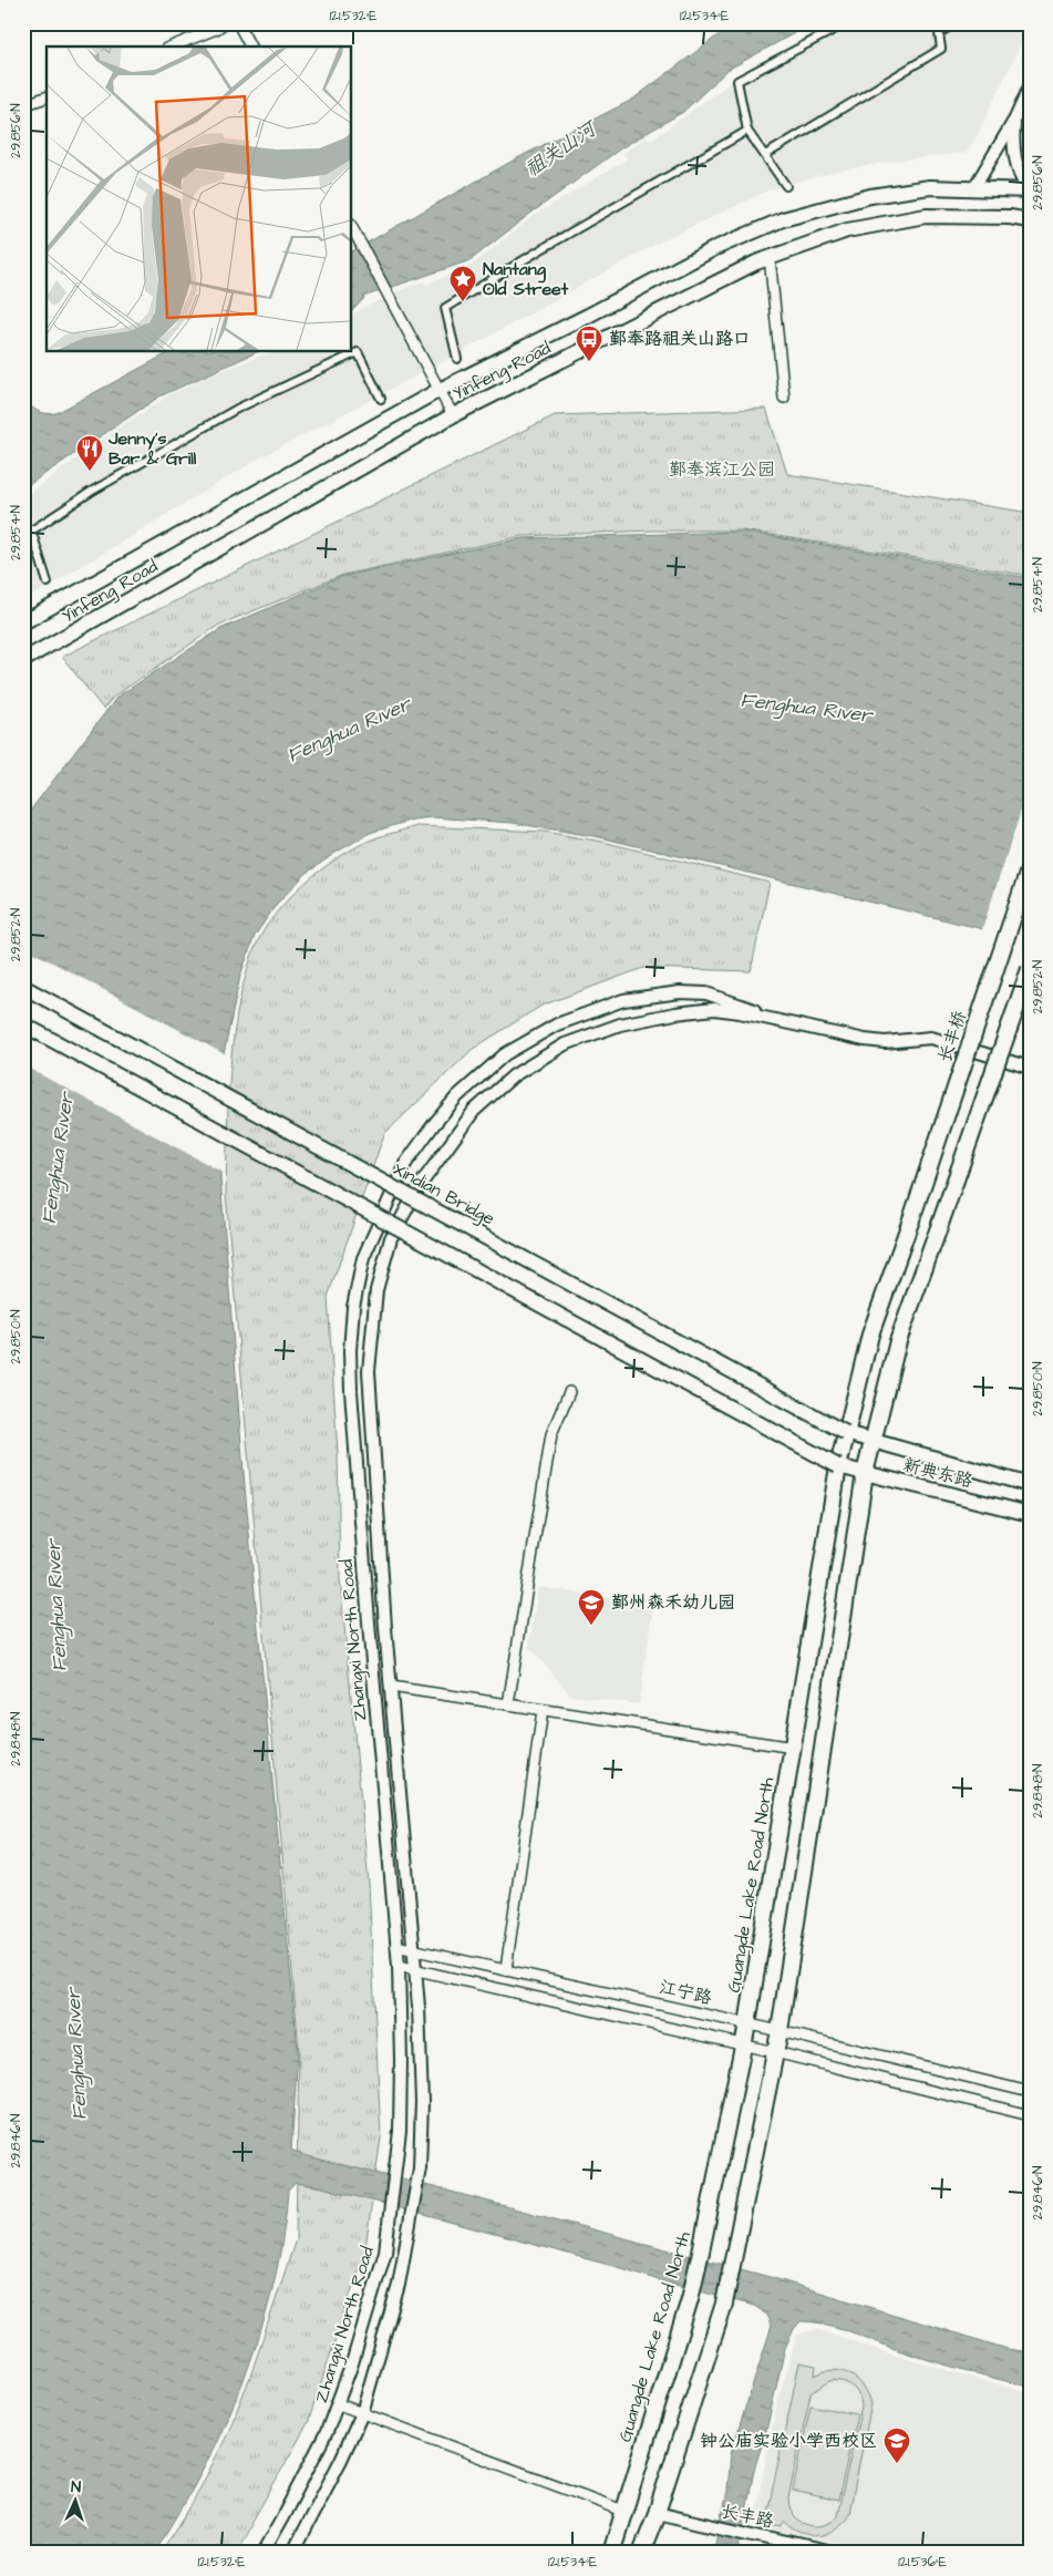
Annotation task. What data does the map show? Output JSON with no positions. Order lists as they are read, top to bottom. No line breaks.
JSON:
{"streets":{"main road":["Yinfeng Road","长丰桥","Xindian Bridge","新典东路","Guangde Lake Road North"],"street":["Zhangxi North Road","江宁路","长丰路"]},"crossings":[["长丰桥","Guangde Lake Road North"],["Xindian Bridge","新典东路"],["Xindian Bridge","Guangde Lake Road North"],["新典东路","Guangde Lake Road North"],["Zhangxi North Road","江宁路"],["Guangde Lake Road North","江宁路"]],"water":["祖关山河","Fenghua Rıver"],"parks":["鄞奉滨江公园"],"places":{"place":["Nantang Old Street"],"bus stop":["鄞奉路祖关山路口"],"restaurant":["Jenny's Bar & Grill"],"school or university":["鄞州森禾幼儿园","钟公庙实验小学西校区"]},"north":"top","coordinates":["121.532°E","121.534°E","29.856°N","29.854°N","29.852°N","29.850°N","29.848°N","29.846°N","121.536°E"]}
